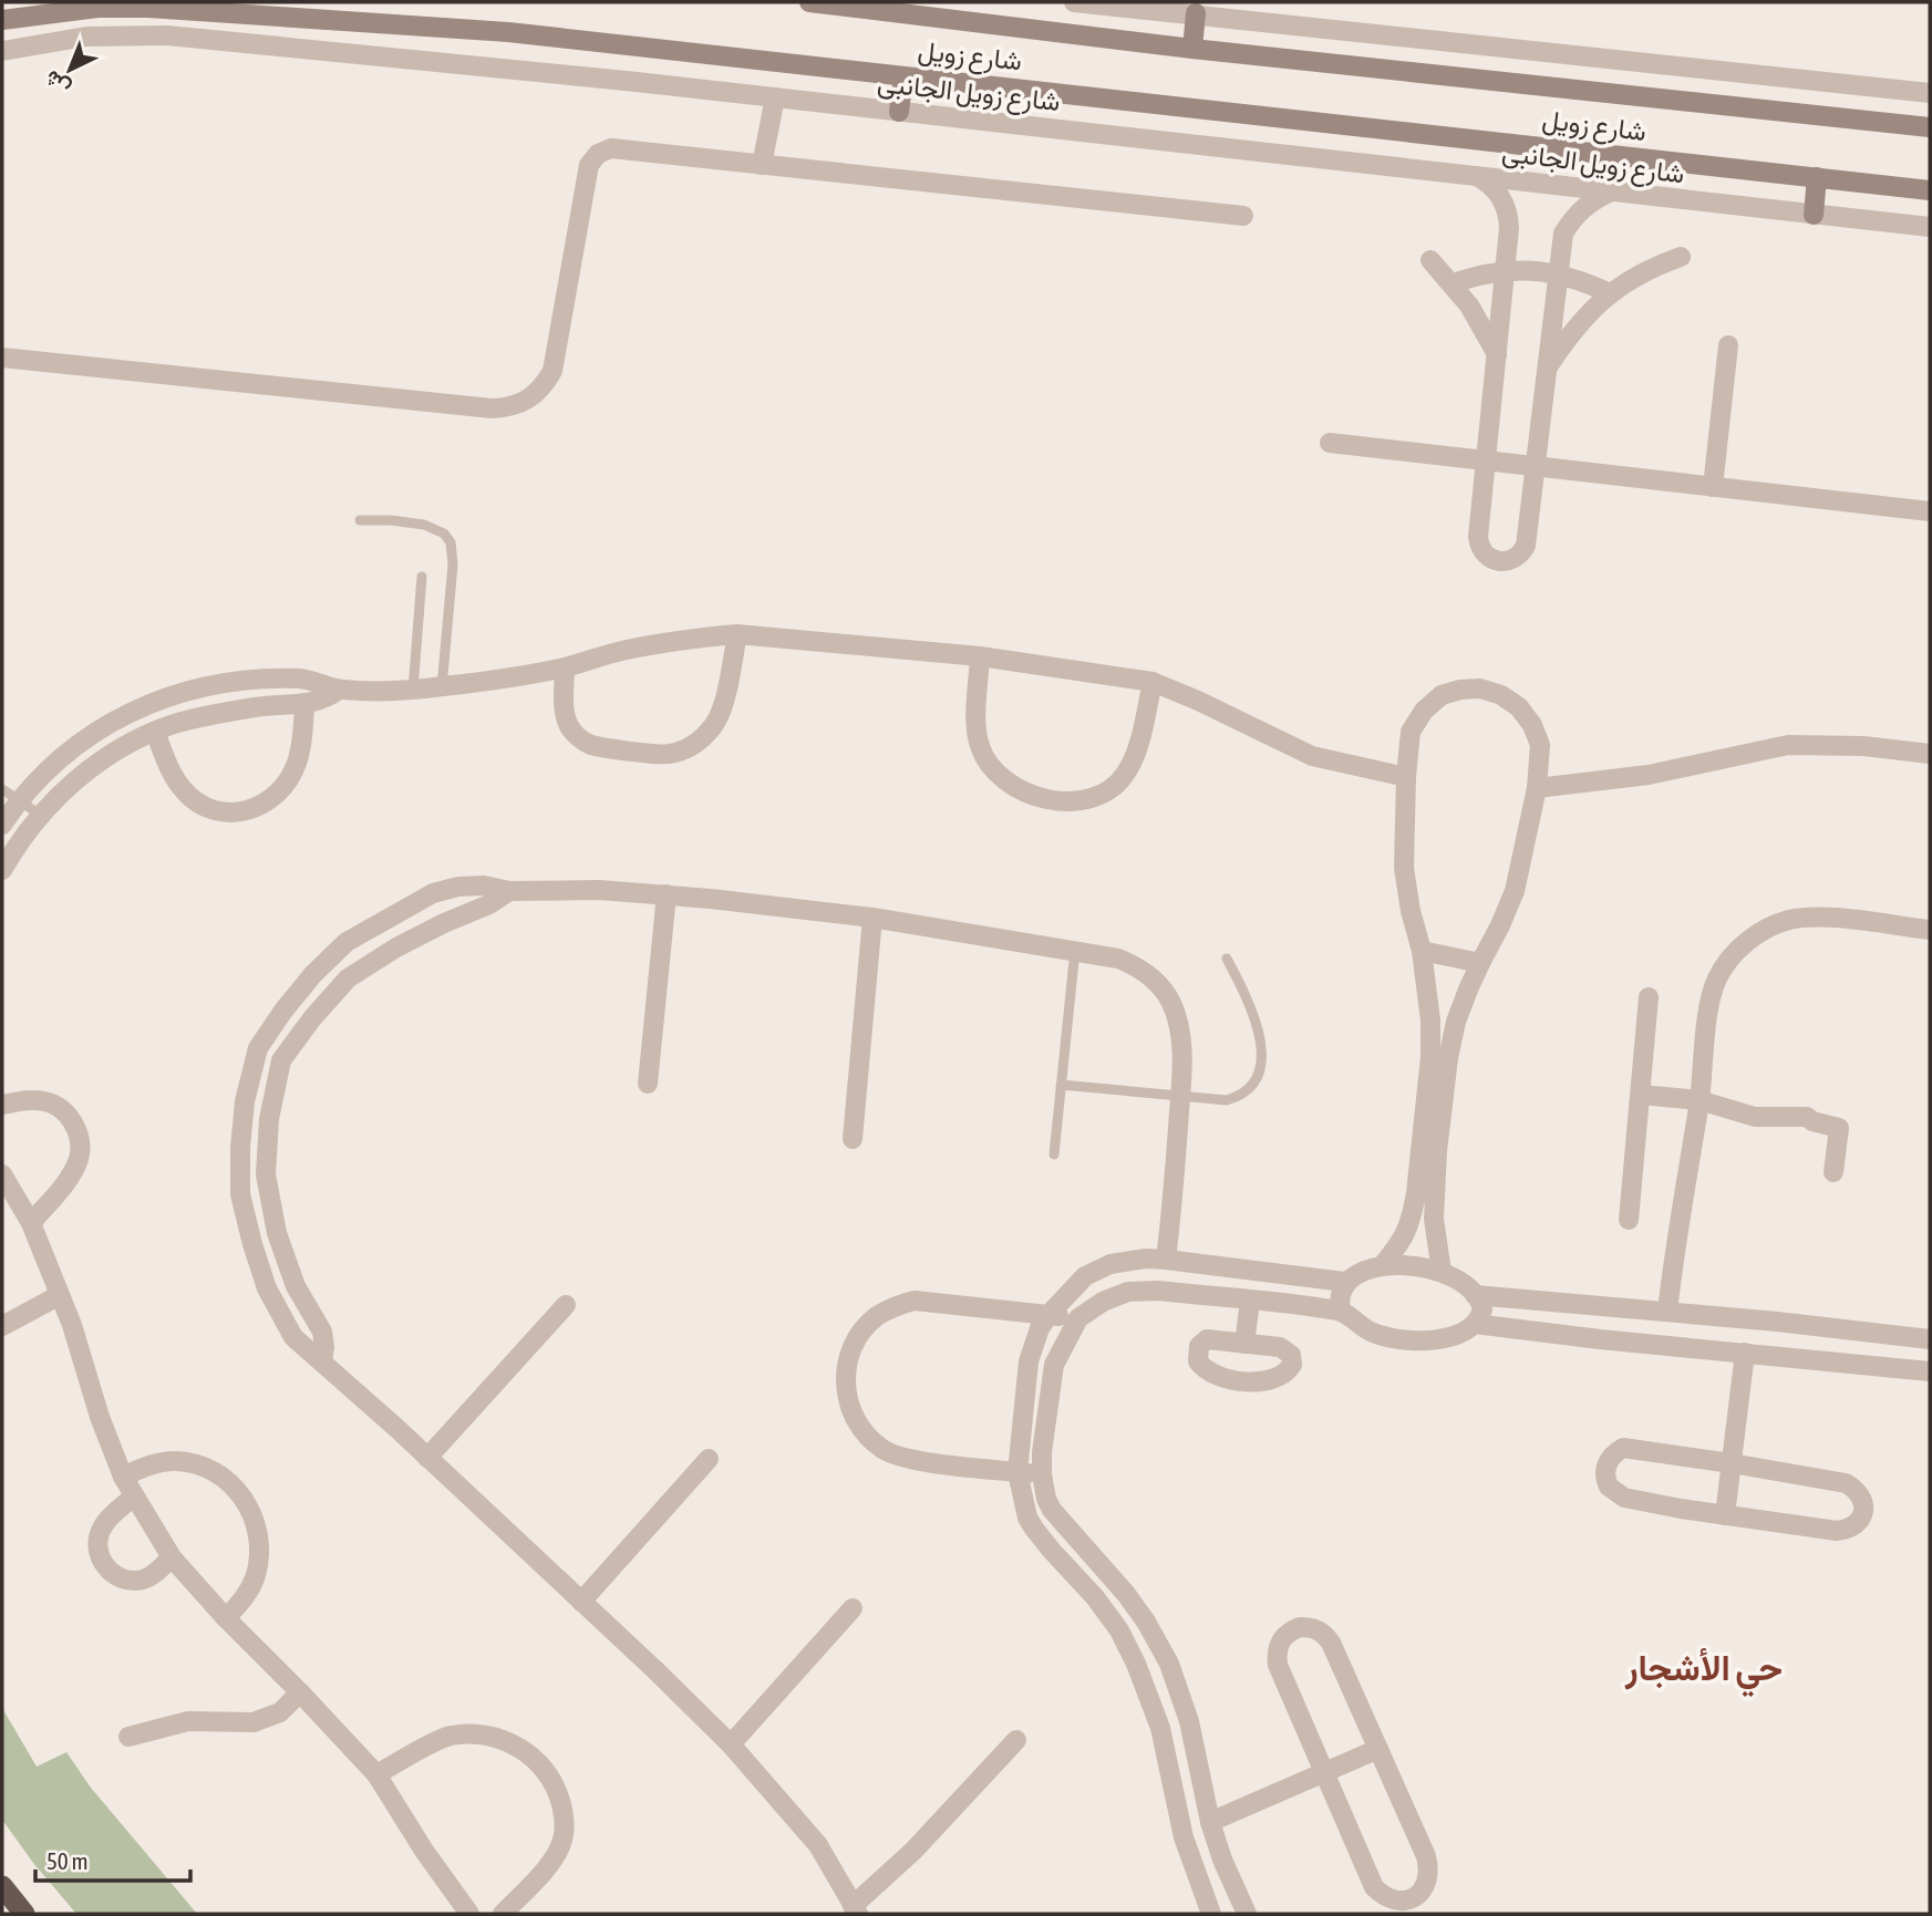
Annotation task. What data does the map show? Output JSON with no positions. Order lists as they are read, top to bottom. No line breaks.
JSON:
{"streets":{"main road":["شارع زويل"],"street":["شارع زويل الجانبى"]},"districts":["حي الأشجار"],"scale_bar":"50 m","north":"bottom left"}
